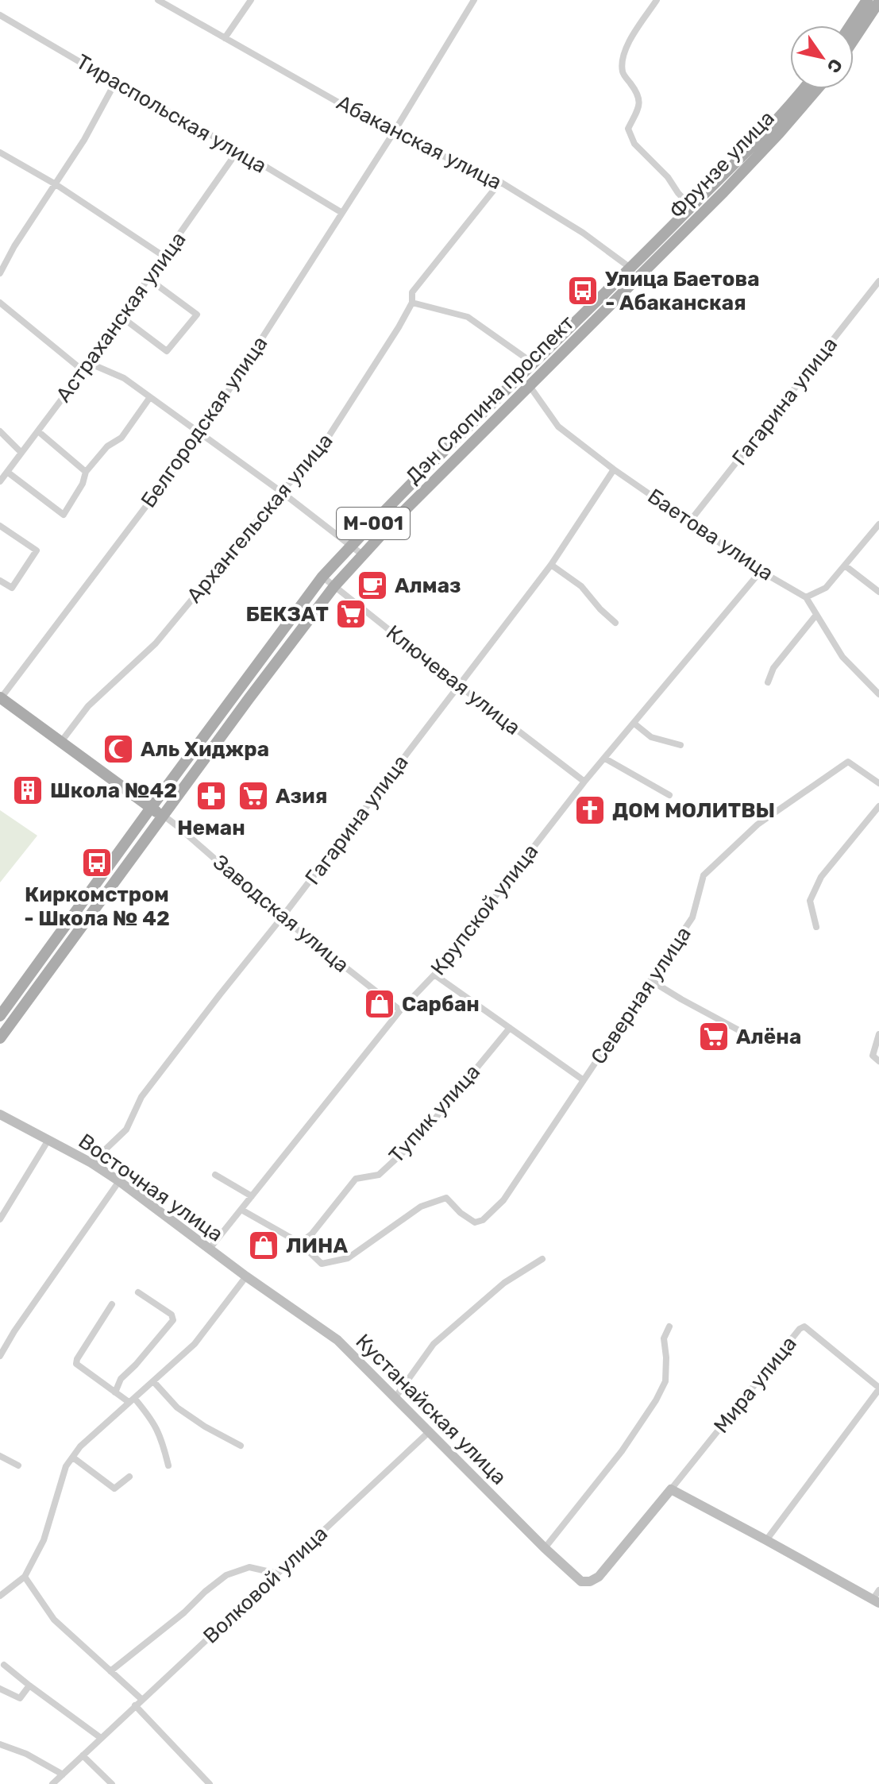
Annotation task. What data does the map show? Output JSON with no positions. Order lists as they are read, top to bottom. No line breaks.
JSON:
{"streets":{"main road":["Фрунзе улица","Дэн Сяопина проспект","M-001"],"street":["Тираспольская улица","Абаканская улица","Астраханская улица","Гагарина улица","Белгородская улица","Архангельская улица","Баетова улица","Ключевая улица","Крупской улица","Заводская улица","Северная улица","Тупик улица","Восточная улица","Мира улица","Кустанайская улица","Волковой улица"]},"crossings":[["Тираспольская улица","Астраханская улица"],["Тираспольская улица","Белгородская улица"],["Абаканская улица","Фрунзе улица"],["Абаканская улица","Дэн Сяопина проспект"],["Абаканская улица","Белгородская улица"],["Абаканская улица","Архангельская улица"],["Фрунзе улица","Дэн Сяопина проспект"],["Дэн Сяопина проспект","Баетова улица"],["Дэн Сяопина проспект","Ключевая улица"],["Дэн Сяопина проспект","Заводская улица"],["Гагарина улица","Баетова улица"],["Гагарина улица","Ключевая улица"],["Гагарина улица","Заводская улица"],["Гагарина улица","Восточная улица"],["Баетова улица","Крупской улица"],["Ключевая улица","Крупской улица"],["Крупской улица","Заводская улица"],["Крупской улица","Восточная улица"],["Северная улица","Тупик улица"],["Восточная улица","Кустанайская улица"],["Мира улица","Кустанайская улица"],["Кустанайская улица","Волковой улица"]],"places":{"bus stop":["Улица Баетова - Абаканская","Киркомстром - Школа № 42"],"cafe":["Алмаз"],"supermarket":["БЕКЗАТ","Азия","Алёна"],"mosque":["Аль Хиджра"],"building":["Школа №42"],"pharmacy":["Неман"],"church":["ДОМ МОЛИТВЫ"],"shop":["Сарбан","ЛИНА"]},"north":"bottom right"}
